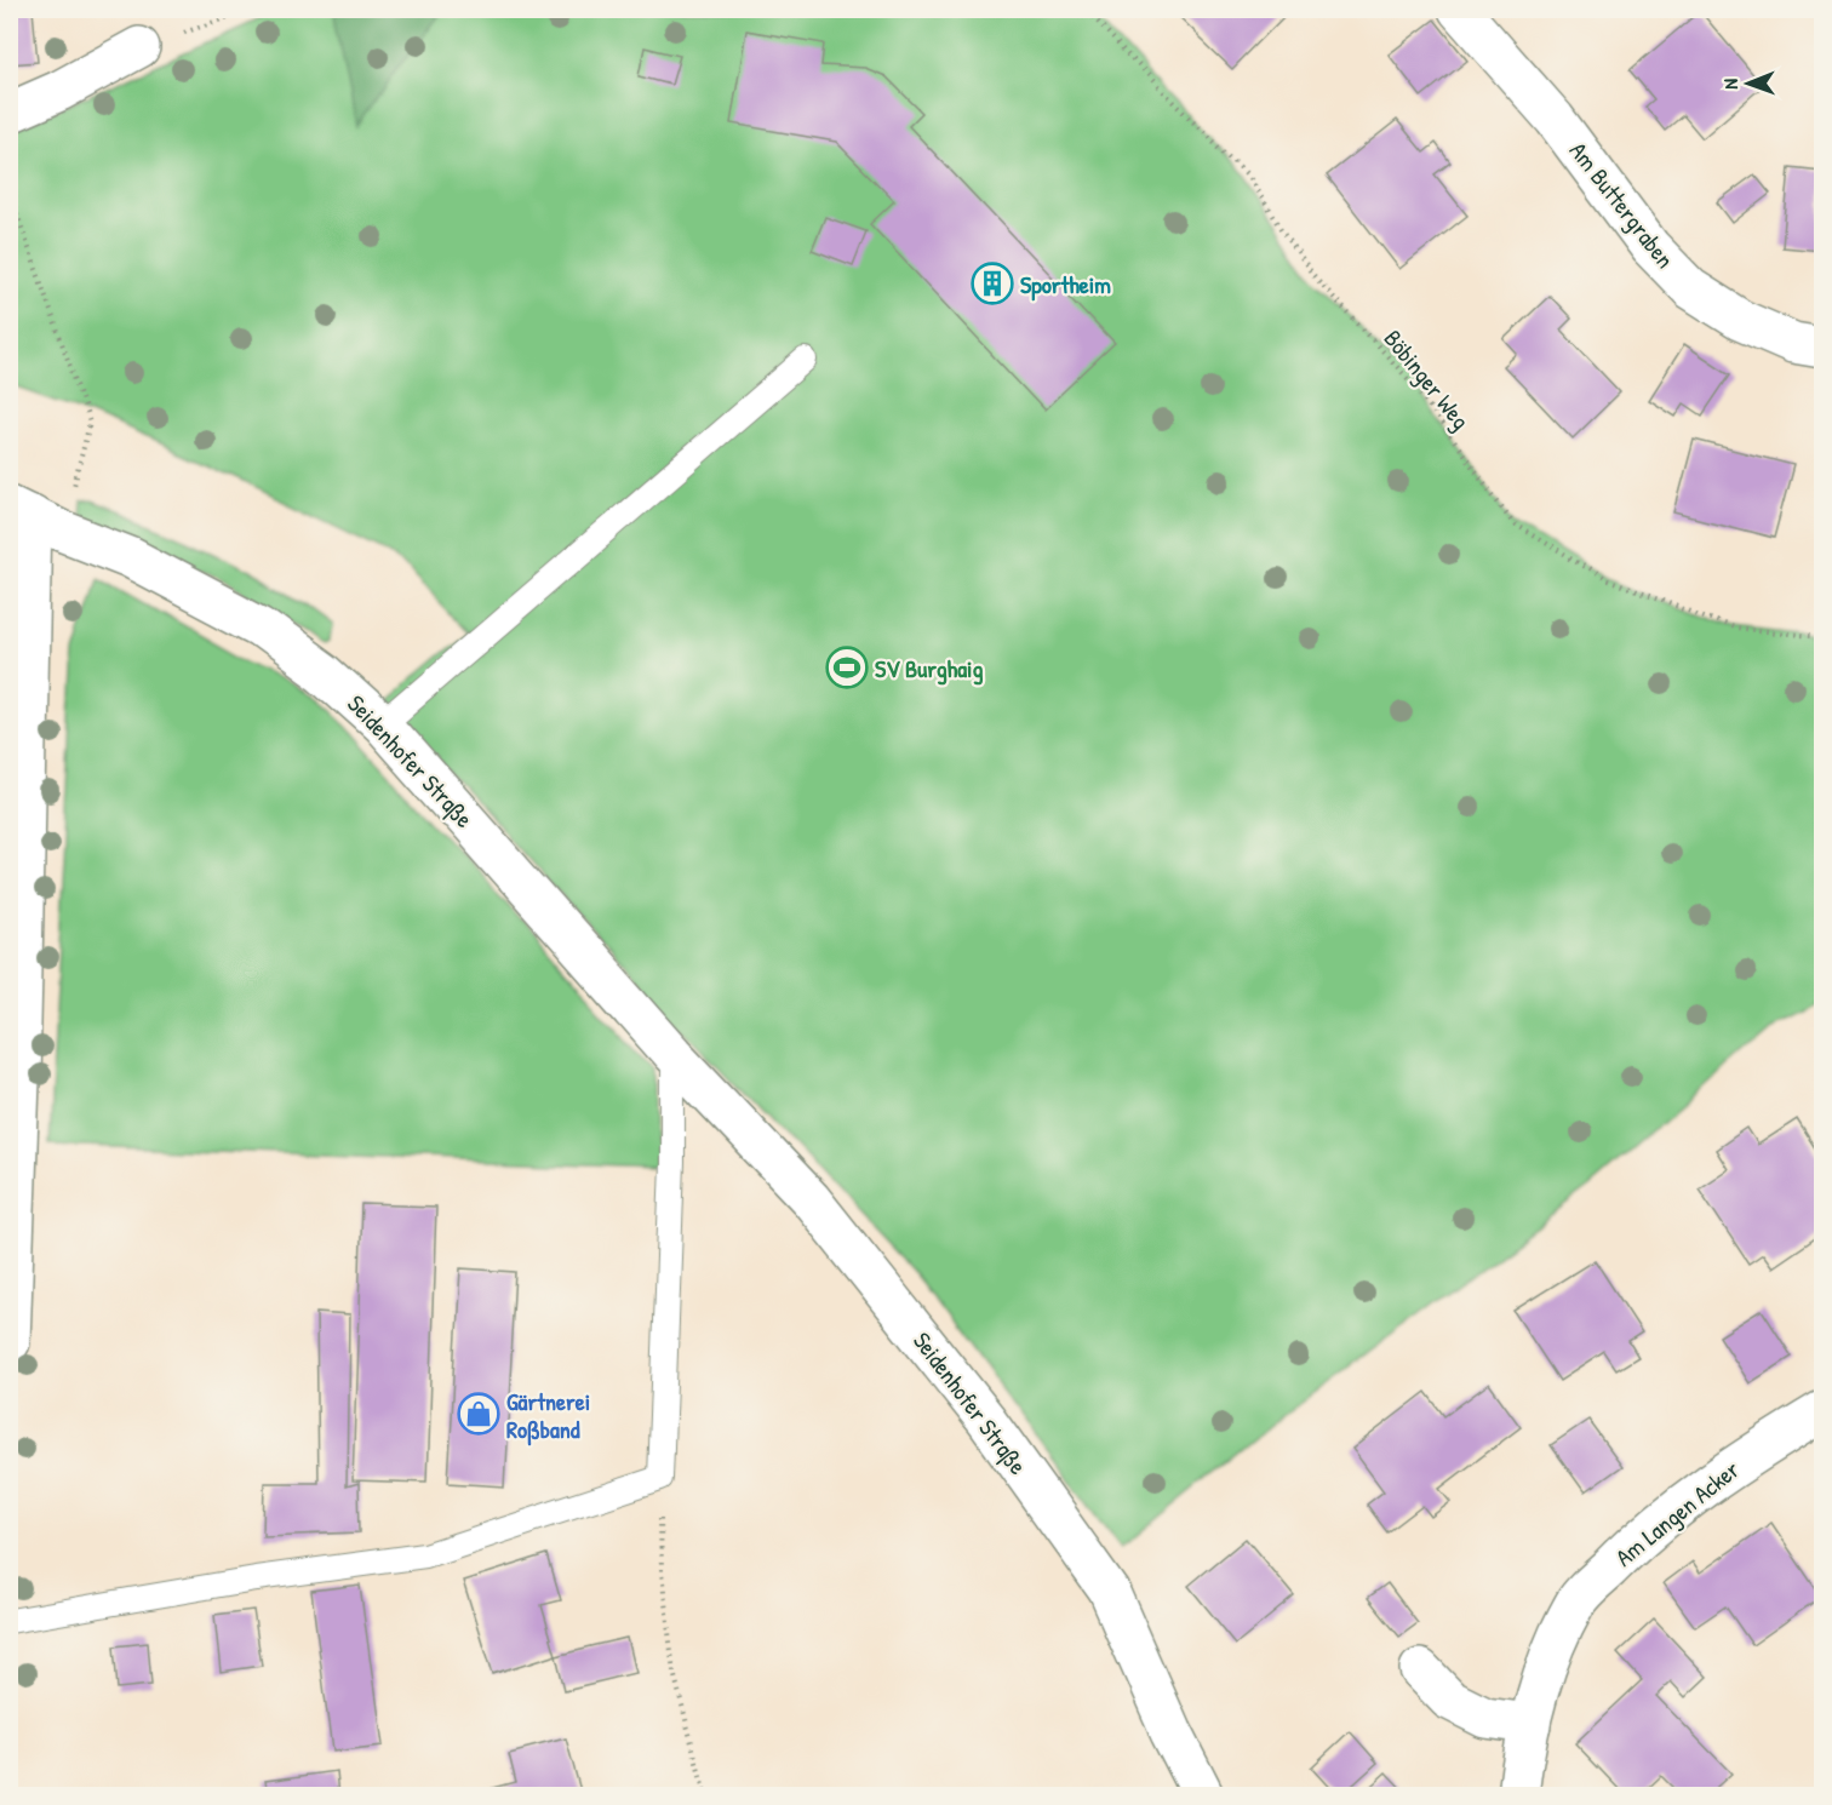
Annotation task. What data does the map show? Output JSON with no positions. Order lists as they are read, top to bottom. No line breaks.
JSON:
{"streets":{"street":["Am Buttergraben","Seidenhofer Straße","Am Langen Acker"],"path":["Böbinger Weg"]},"places":{"building":["Sportheim"],"sports":["SV Burghaig"],"shop":["Gärtnerei Roßband"]},"north":"left"}
